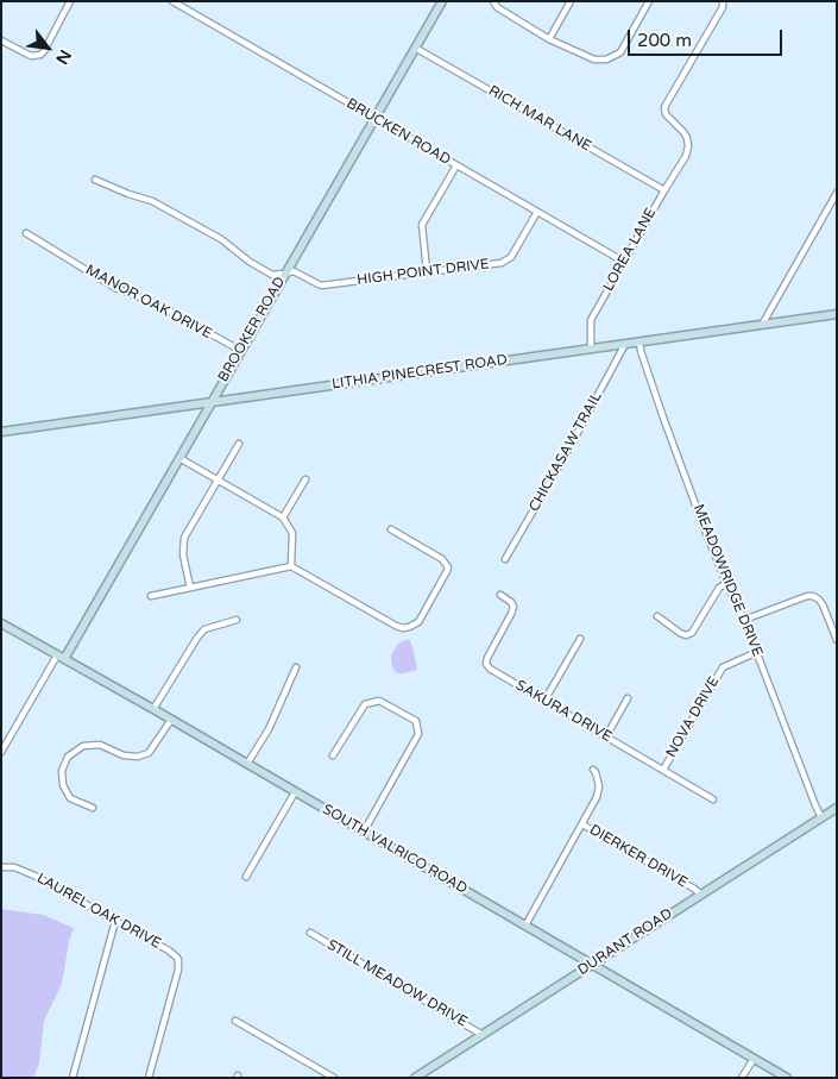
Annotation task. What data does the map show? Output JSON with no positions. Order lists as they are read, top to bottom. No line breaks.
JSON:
{"streets":{"street":["RICH MAR LANE","BRUCKEN ROAD","LOREA LANE","HIGH POINT DRIVE","MANOR OAK DRIVE","BROOKER ROAD","LITHIA PINECREST ROAD","CHICKASAW TRAIL","MEADOWRIDGE DRIVE","SAKURA DRIVE","NOVA DRIVE","SOUTH VALRICO ROAD","DIERKER DRIVE","LAUREL OAK DRIVE","DURANT ROAD","STILL MEADOW DRIVE"]},"crossings":[["RICH MAR LANE","LOREA LANE"],["RICH MAR LANE","BROOKER ROAD"],["BRUCKEN ROAD","LOREA LANE"],["BRUCKEN ROAD","HIGH POINT DRIVE"],["BRUCKEN ROAD","BROOKER ROAD"],["LOREA LANE","LITHIA PINECREST ROAD"],["HIGH POINT DRIVE","BROOKER ROAD"],["MANOR OAK DRIVE","BROOKER ROAD"],["BROOKER ROAD","LITHIA PINECREST ROAD"],["BROOKER ROAD","SOUTH VALRICO ROAD"],["LITHIA PINECREST ROAD","CHICKASAW TRAIL"],["LITHIA PINECREST ROAD","MEADOWRIDGE DRIVE"],["MEADOWRIDGE DRIVE","NOVA DRIVE"],["MEADOWRIDGE DRIVE","DURANT ROAD"],["SAKURA DRIVE","NOVA DRIVE"],["SOUTH VALRICO ROAD","DIERKER DRIVE"],["SOUTH VALRICO ROAD","DURANT ROAD"],["DIERKER DRIVE","DURANT ROAD"],["DURANT ROAD","STILL MEADOW DRIVE"]],"scale_bar":"200 m","north":"bottom right"}
